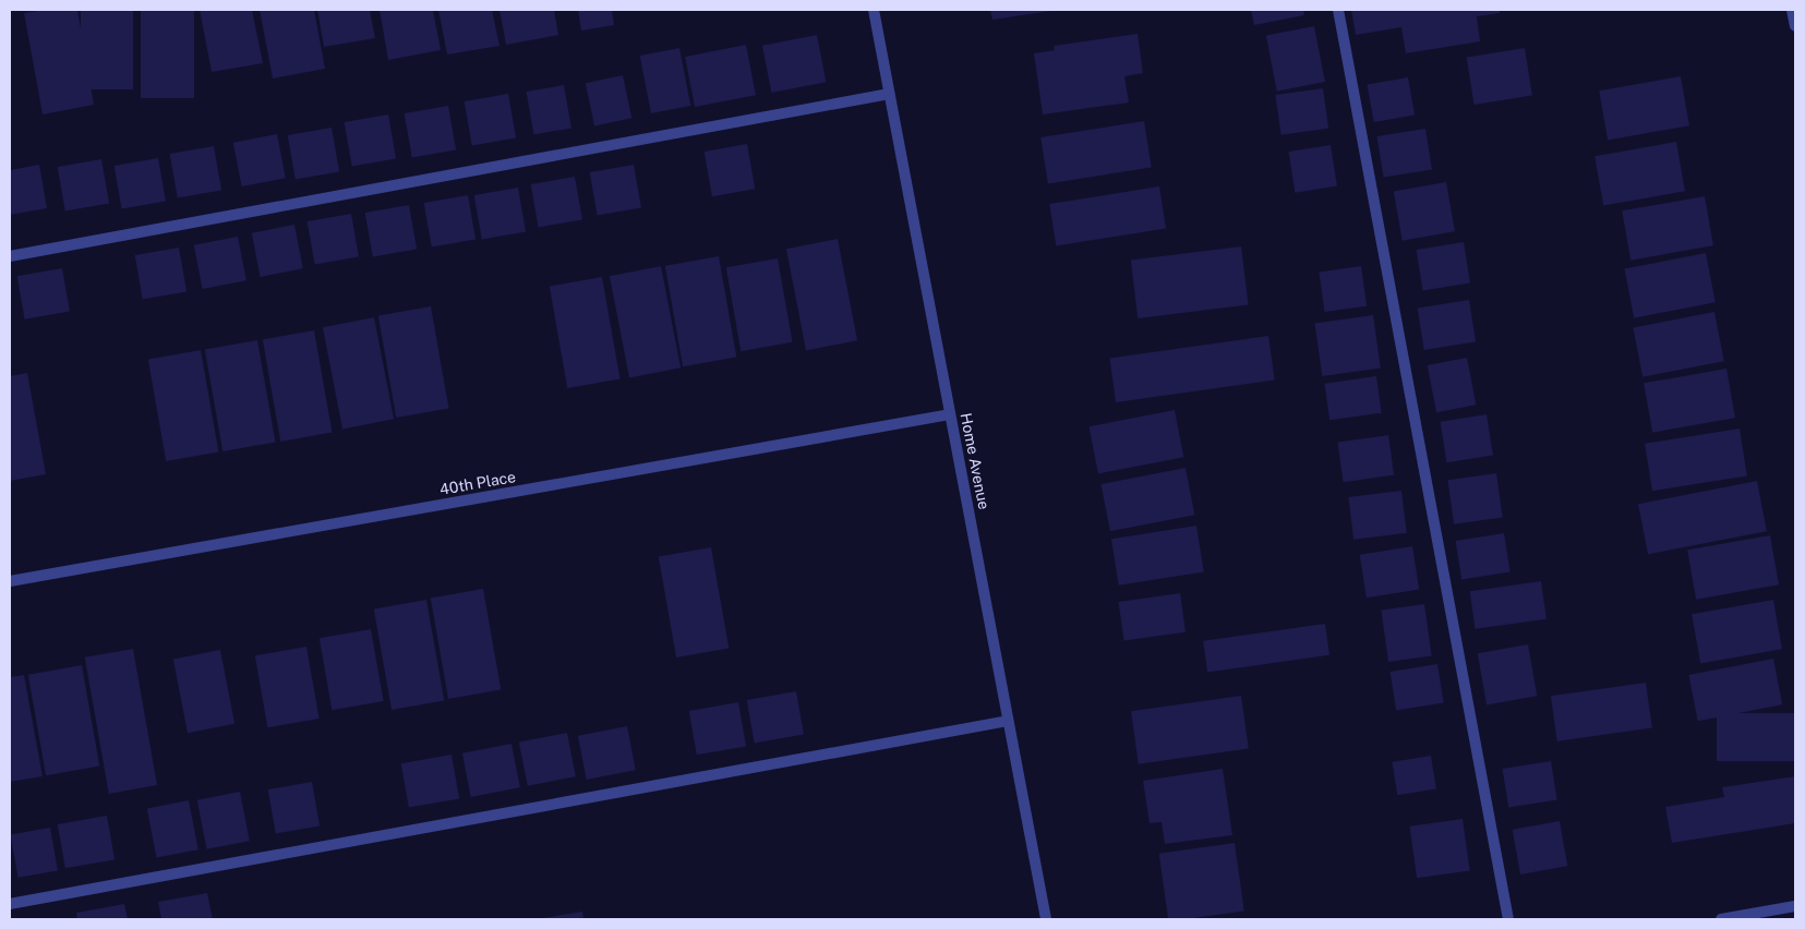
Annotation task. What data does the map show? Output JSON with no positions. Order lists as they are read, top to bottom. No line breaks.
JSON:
{"streets":{"street":["Home Avenue","40th Place"]},"crossings":[["Home Avenue","40th Place"]]}
